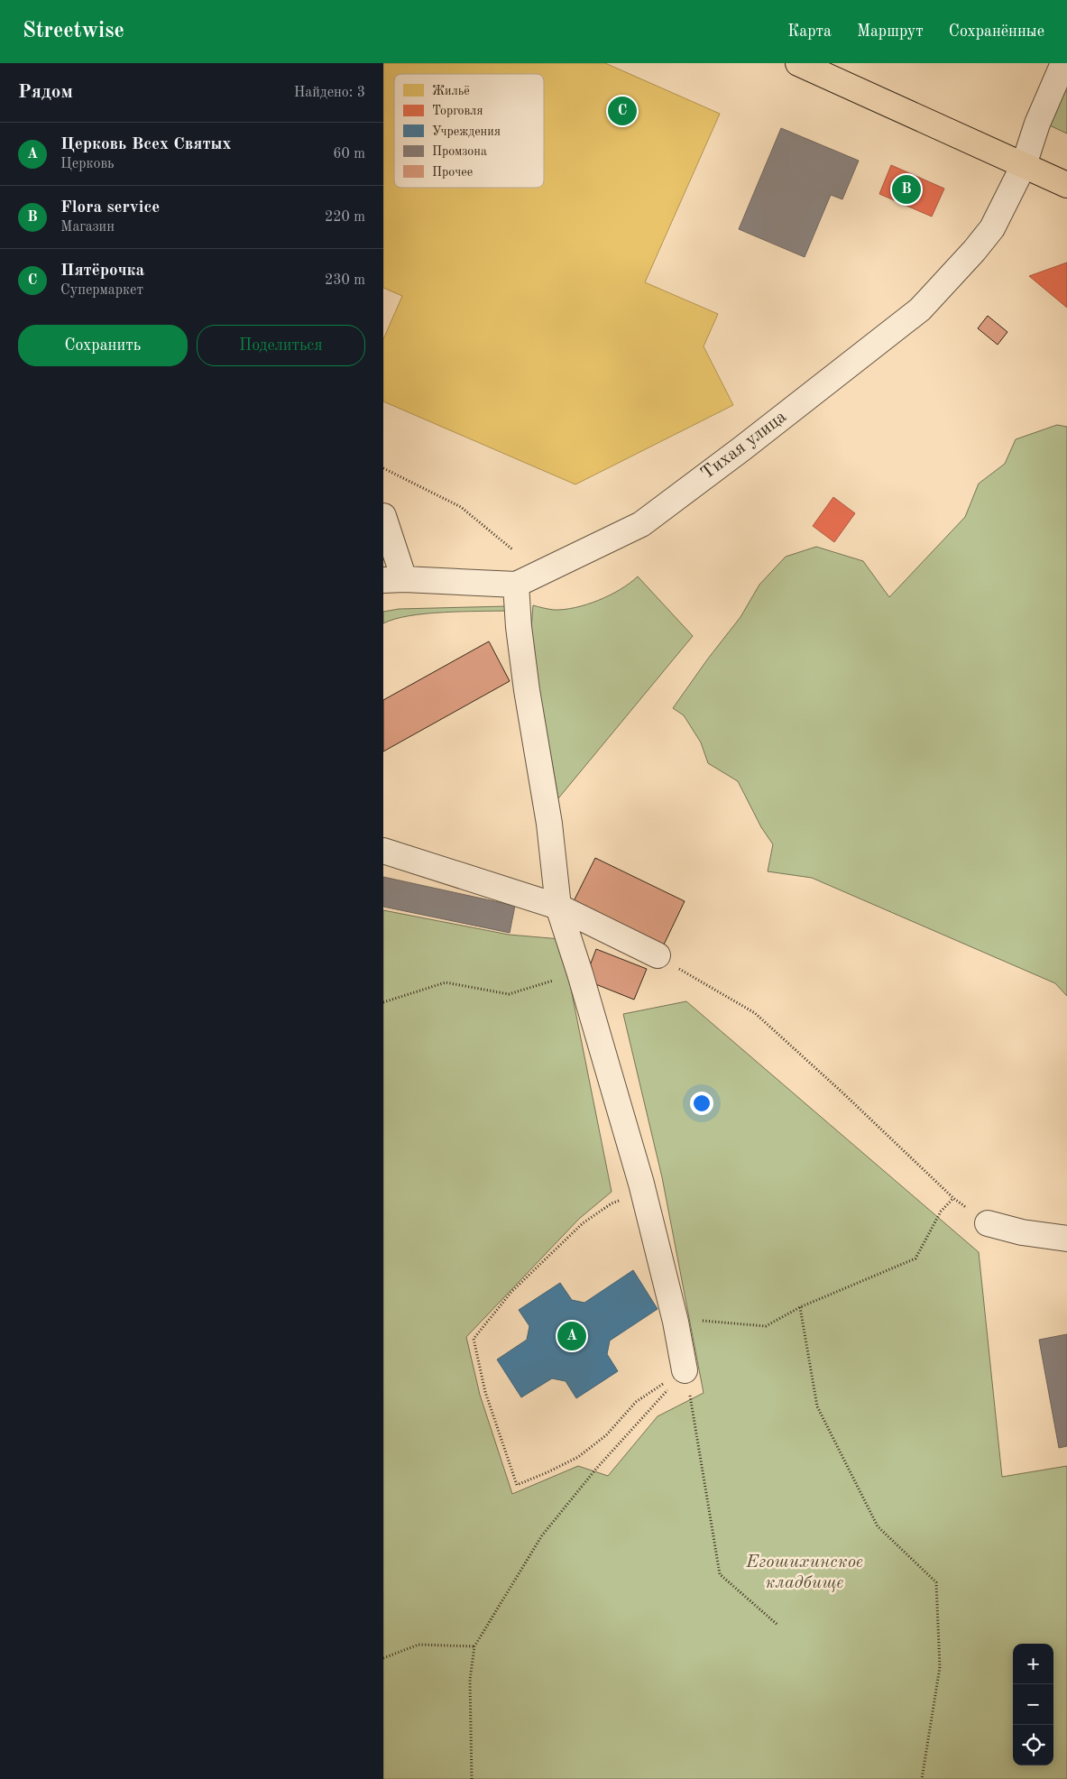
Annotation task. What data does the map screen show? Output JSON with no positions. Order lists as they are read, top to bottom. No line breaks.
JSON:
{"streets":{"street":["Тихая улица"]},"parks":["Егошихинское кладбище"],"legend":["Жильё","Торговля","Учреждения","Промзона","Прочее"],"page":{"header":"Streetwise","nav":["Карта","Маршрут","Сохранённые"],"heading":["Рядом","Найдено: 3"],"pins":["C","B","A"],"list":[{"mark":"A","name":"Церковь Всех Святых","note":"Церковь","value":"60 m"},{"mark":"B","name":"Flora service","note":"Магазин","value":"220 m"},{"mark":"C","name":"Пятёрочка","note":"Супермаркет","value":"230 m"}],"buttons":["Сохранить","Поделиться"],"map_buttons":["+","−"]}}
